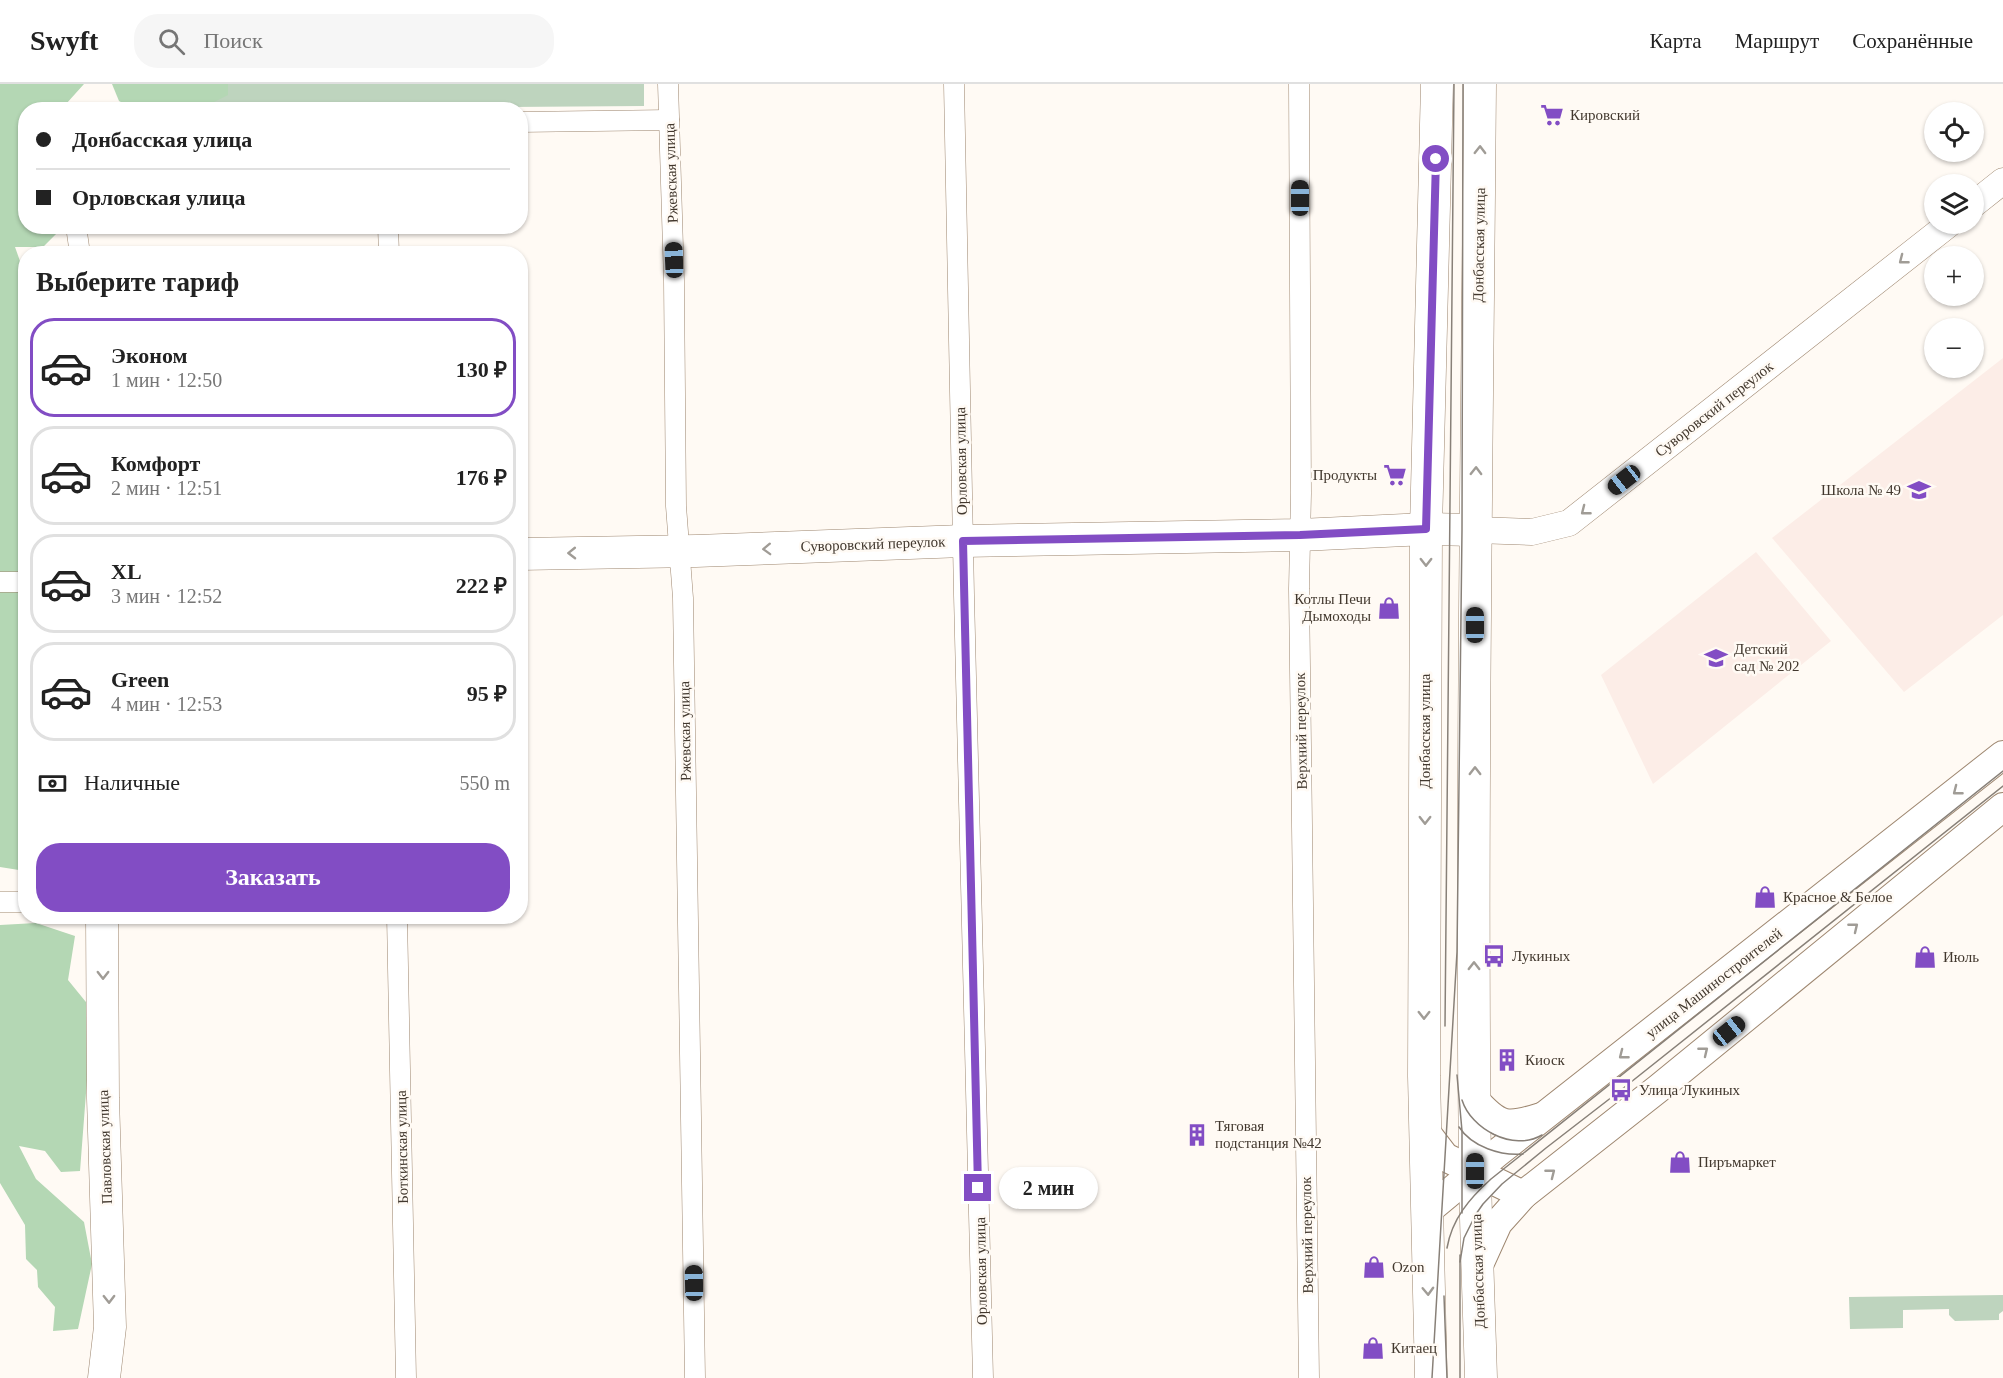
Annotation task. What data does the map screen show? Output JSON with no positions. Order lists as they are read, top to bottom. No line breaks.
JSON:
{"streets":{"main road":["Донбасская улица","Суворовский переулок","улица Машиностроителей","Павловская улица"],"street":["Ржевская улица","Орловская улица","Верхний переулок","Боткинская улица"]},"crossings":[["Ржевская улица","Суворовский переулок"],["Донбасская улица","Суворовский переулок"],["Донбасская улица","улица Машиностроителей"],["Суворовский переулок","Орловская улица"],["Суворовский переулок","Верхний переулок"]],"one_way":["Суворовский переулок","Павловская улица"],"places":{"supermarket":["Кировский","Продукты"],"school or university":["Школа № 49","Детский сад № 202"],"shop":["Котлы Печи Дымоходы","Красное & Белое","Июль","Пиръмаркет","Ozon","Китаец"],"bus stop":["Лукиных","Улица Лукиных"],"building":["Киоск","Тяговая подстанция №42"]},"page":{"header":"Swyft","search":"Поиск","nav":["Карта","Маршрут","Сохранённые"],"map_buttons":["+","−"],"banner":["Донбасская улица","Орловская улица"],"heading":"Выберите тариф","list":[{"name":"Эконом","note":"1 мин · 12:50","value":"130 ₽"},{"name":"Комфорт","note":"2 мин · 12:51","value":"176 ₽"},{"name":"XL","note":"3 мин · 12:52","value":"222 ₽"},{"name":"Green","note":"4 мин · 12:53","value":"95 ₽"}],"pay":["Наличные","550 m"],"buttons":"Заказать","bubble":"2 мин"}}
